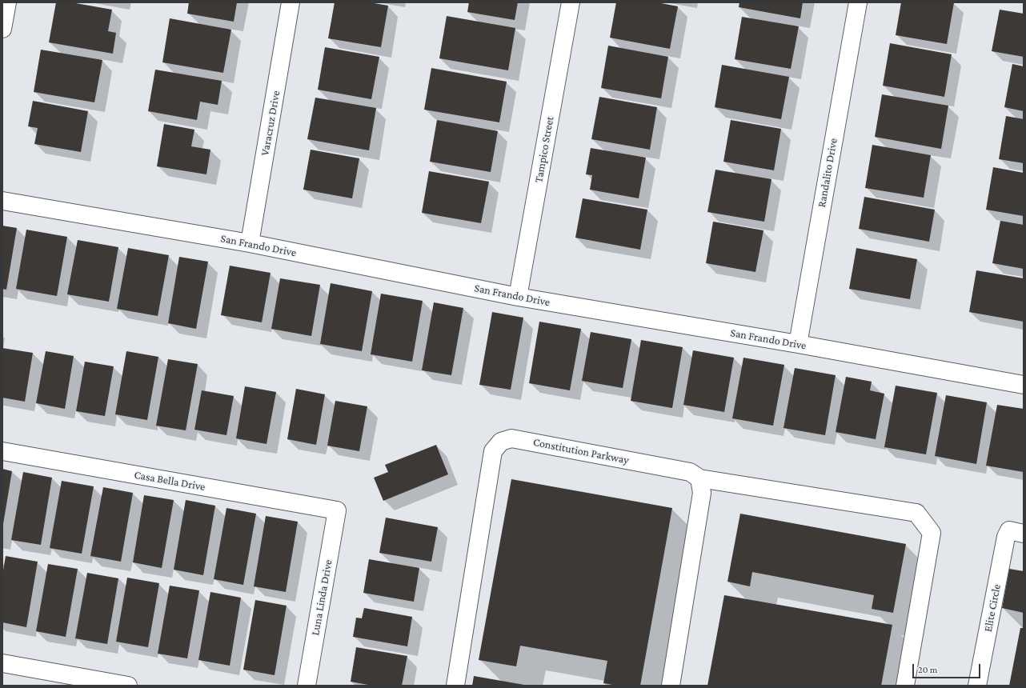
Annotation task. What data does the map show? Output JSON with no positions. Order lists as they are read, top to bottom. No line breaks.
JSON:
{"streets":{"street":["Varacruz Drive","Tampico Street","Randalito Drive","San Frando Drive","Constitution Parkway","Casa Bella Drive","Luna Linda Drive","Elite Circle"]},"crossings":[["Varacruz Drive","San Frando Drive"],["Tampico Street","San Frando Drive"],["Randalito Drive","San Frando Drive"],["Casa Bella Drive","Luna Linda Drive"]],"scale_bar":"20 m"}
